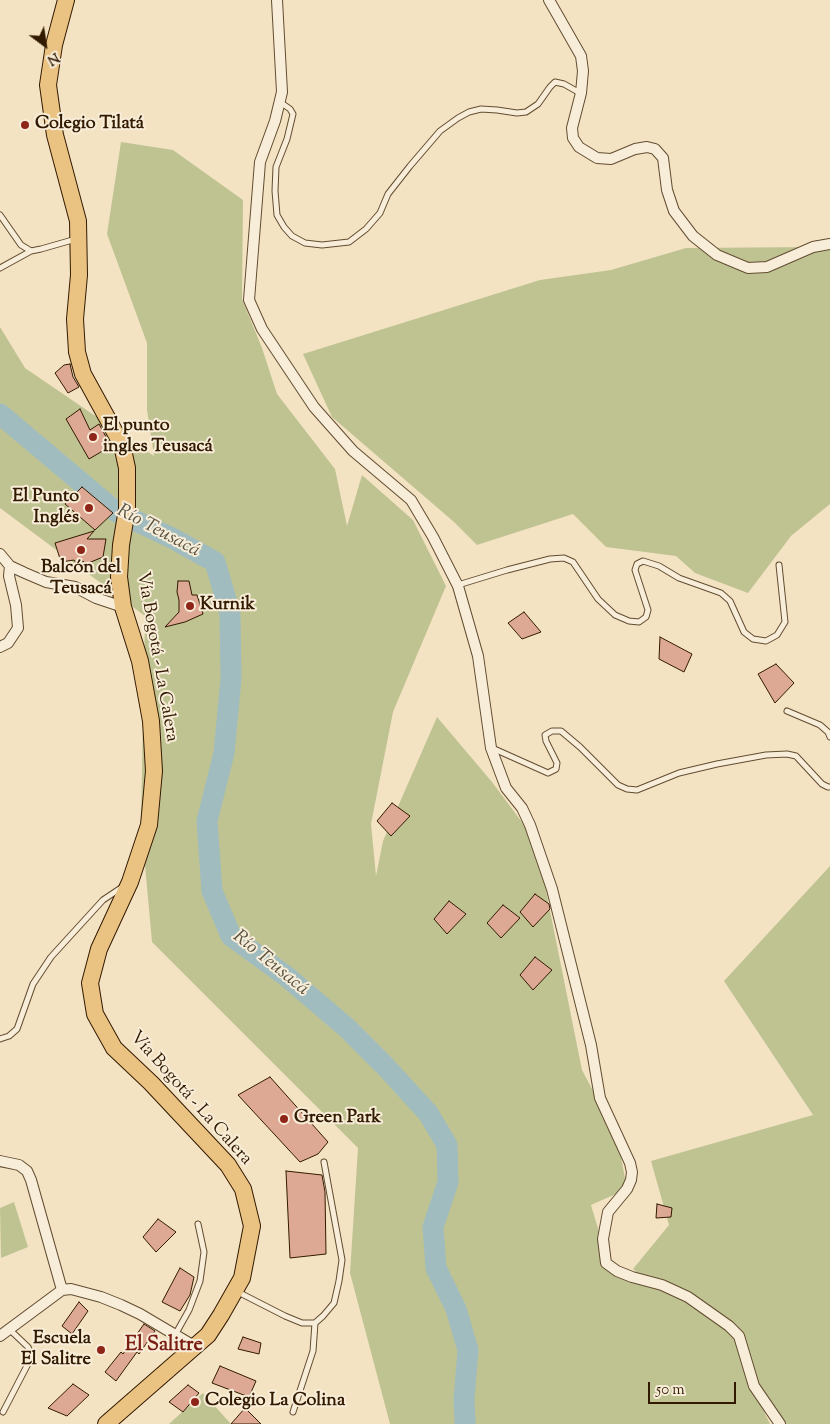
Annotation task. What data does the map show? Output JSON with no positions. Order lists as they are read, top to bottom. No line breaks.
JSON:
{"streets":{"main road":["Vía Bogotá - La Calera"]},"districts":["El Salitre"],"water":["Río Teusacá"],"places":["Colegio Tilatá","El punto ingles Teusacá","El Punto Inglés","Balcón del Teusacá","Kurnik","Green Park","Escuela El Salitre","Colegio La Colina"],"scale_bar":"50 m","north":"bottom right"}
